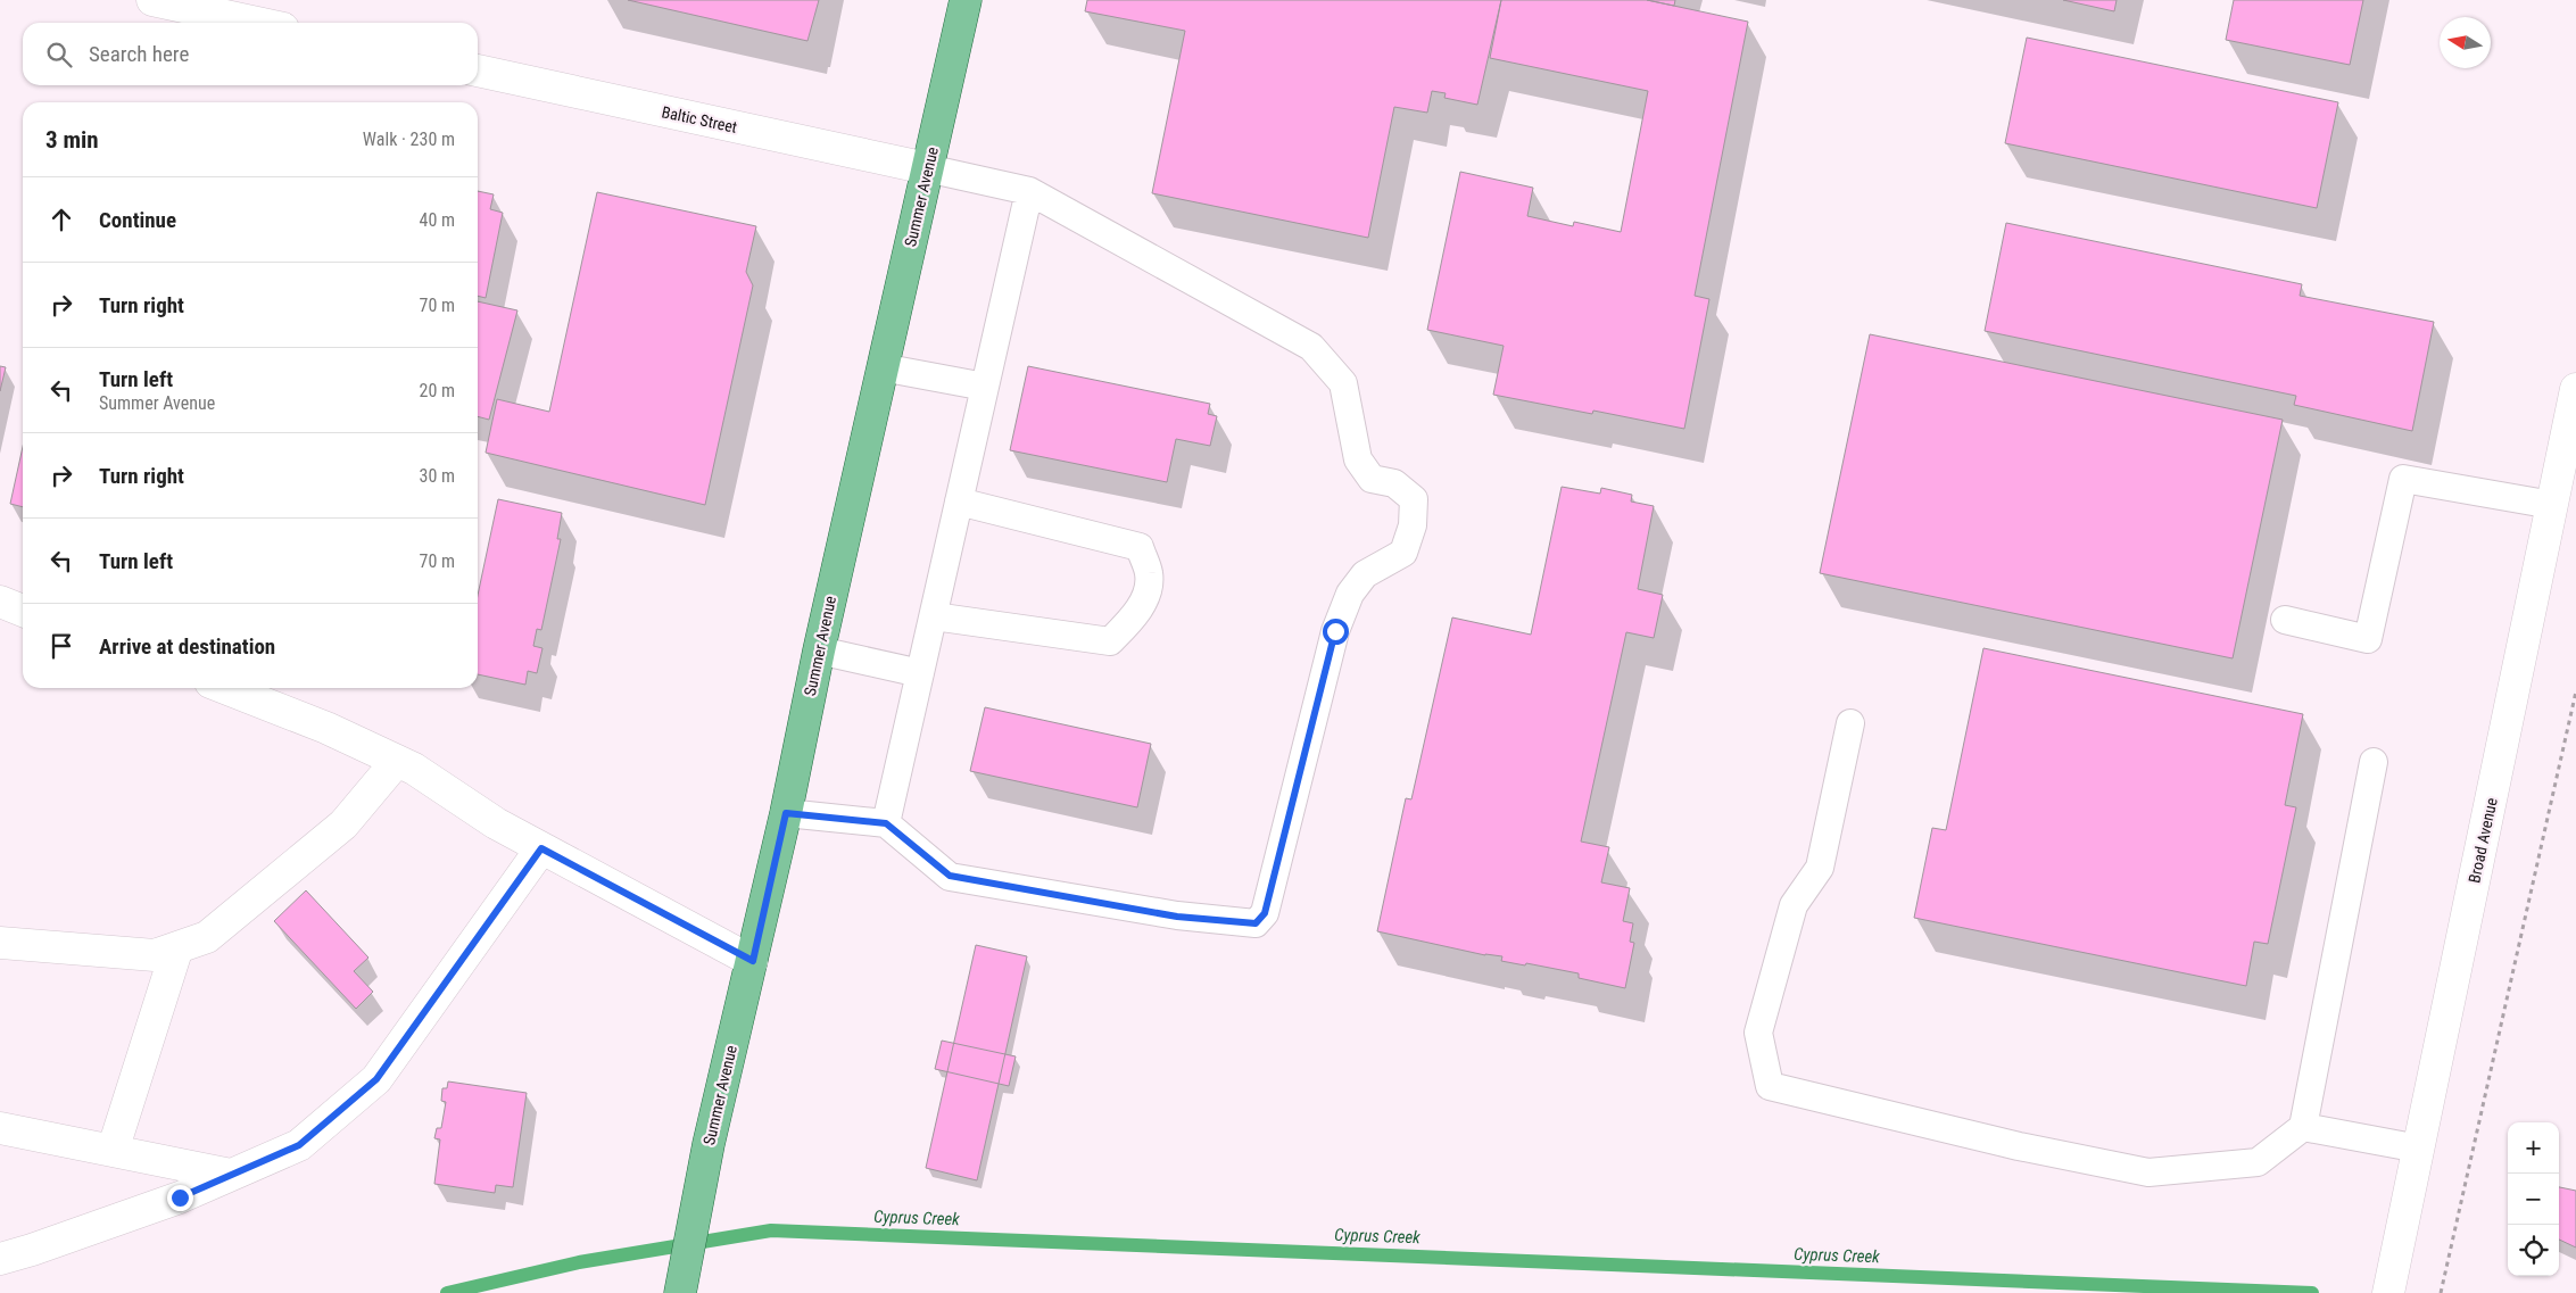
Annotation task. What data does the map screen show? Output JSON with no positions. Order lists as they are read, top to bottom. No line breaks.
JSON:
{"streets":{"main road":["Summer Avenue"],"street":["Baltic Street","Broad Avenue"]},"crossings":[["Baltic Street","Summer Avenue"]],"water":["Cyprus Creek"],"north":"left","page":{"search":"Search here","heading":["3 min","Walk · 230 m"],"list":[["Continue","40 m"],["Turn right","70 m"],["Turn left","Summer Avenue","20 m"],["Turn right","30 m"],["Turn left","70 m"],"Arrive at destination"],"map_buttons":["+","−"]}}
